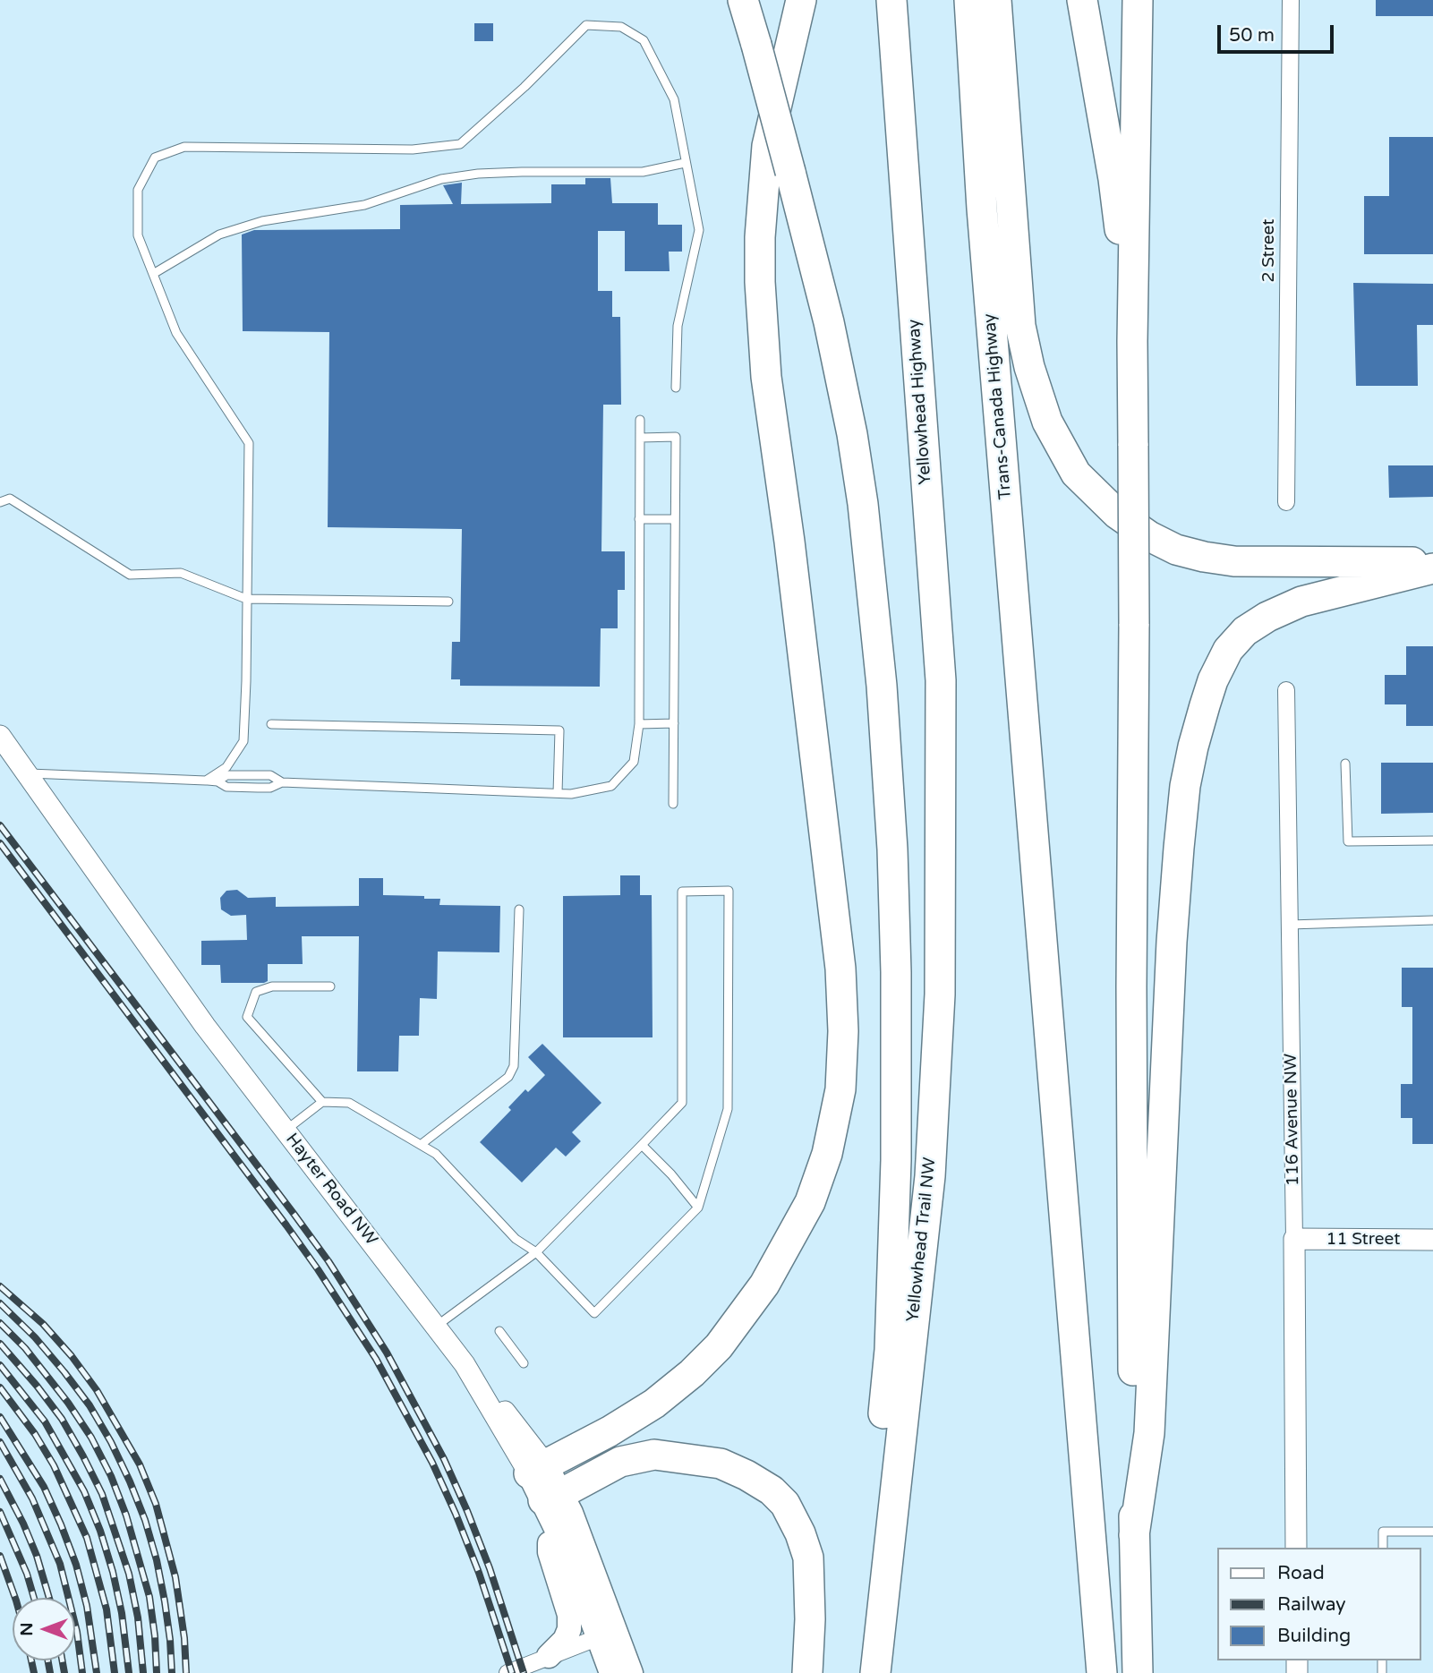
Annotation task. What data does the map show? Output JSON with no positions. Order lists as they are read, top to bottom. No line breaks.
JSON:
{"streets":{"highway":["Yellowhead Highway","Trans-Canada Highway","Yellowhead Trail NW"],"street":["2 Street","116 Avenue NW","Hayter Road NW","11 Street"]},"crossings":[["Yellowhead Highway","Yellowhead Trail NW"],["116 Avenue NW","11 Street"]],"legend":["Road","Railway","Building"],"scale_bar":"50 m","north":"left"}
